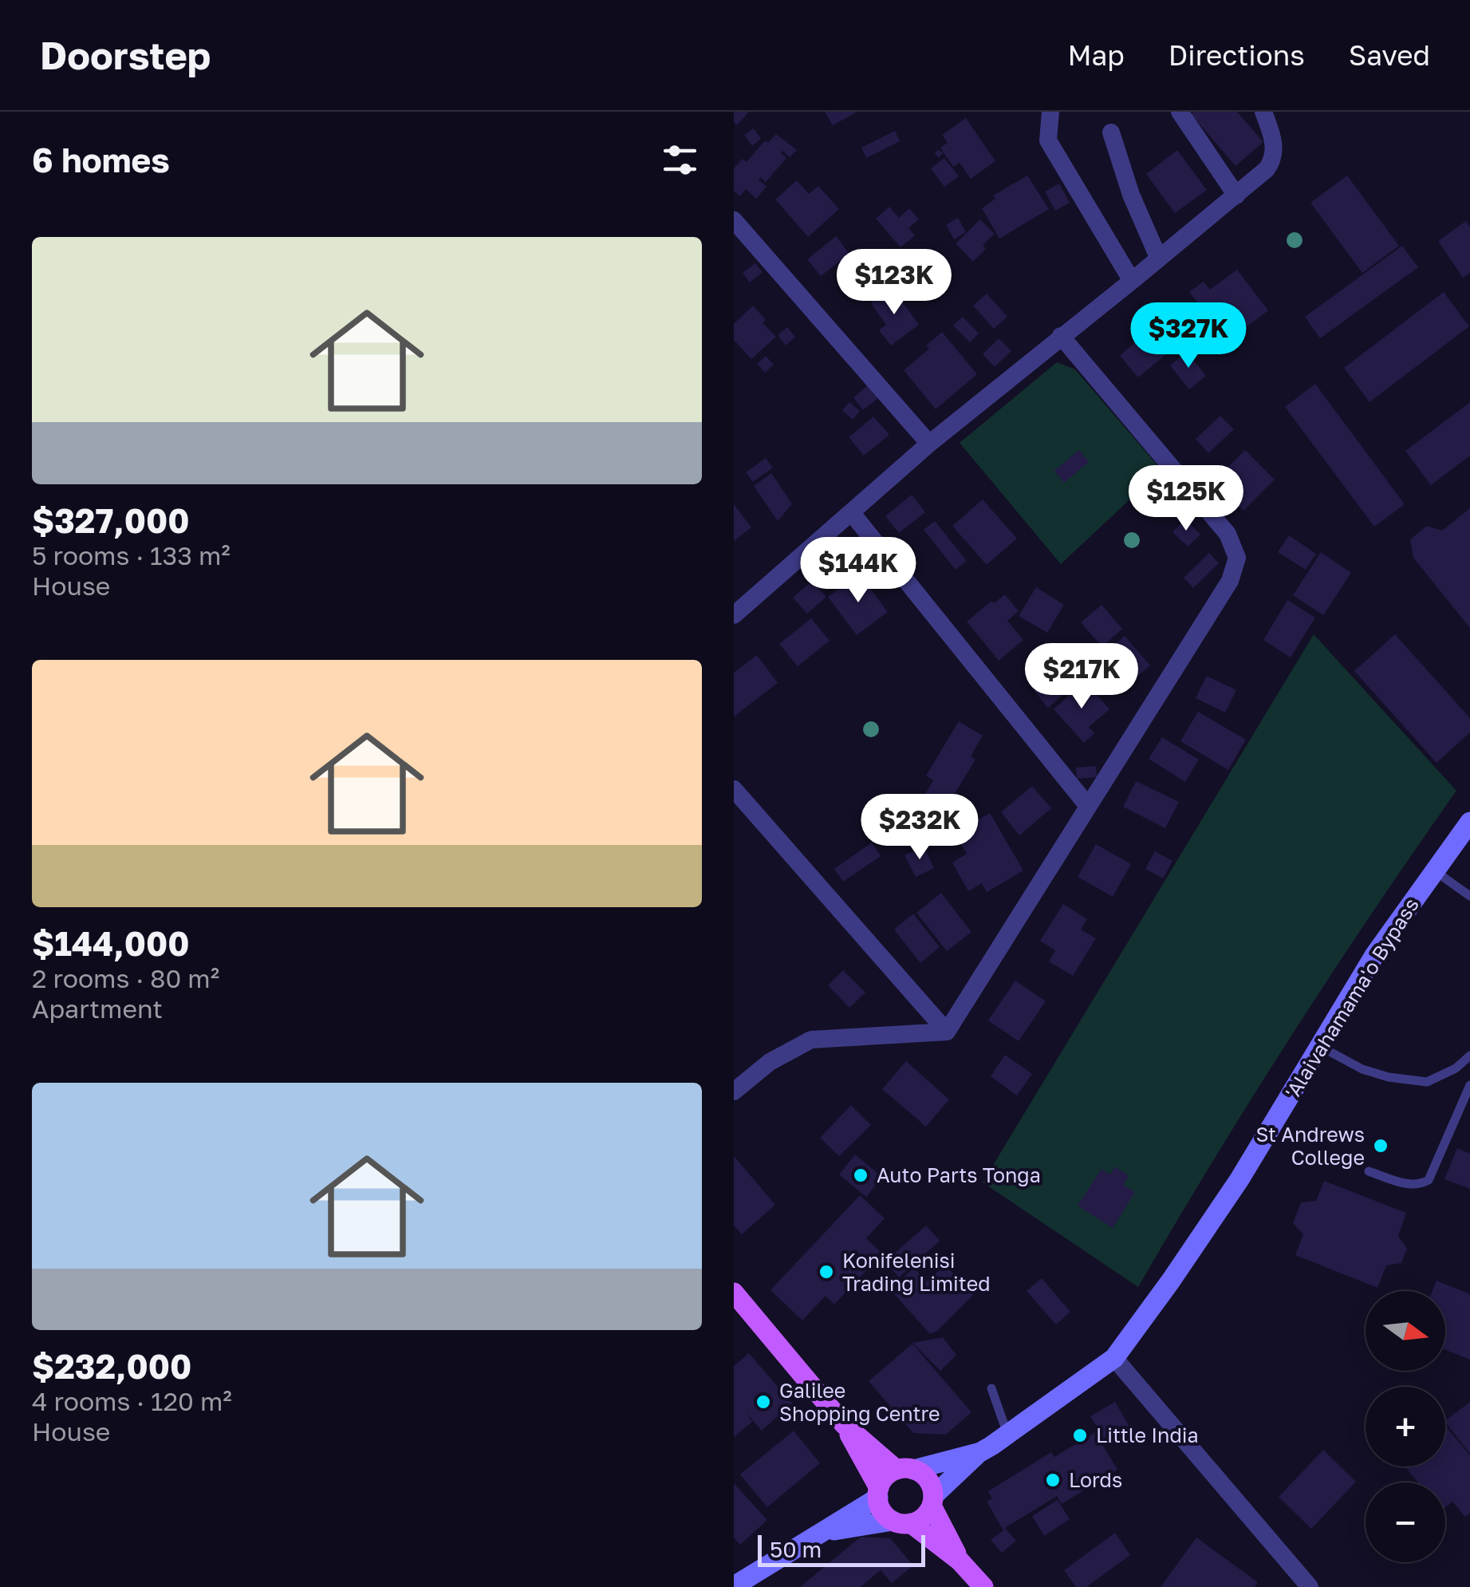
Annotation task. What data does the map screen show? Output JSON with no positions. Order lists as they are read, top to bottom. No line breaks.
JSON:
{"streets":{"main road":["'Alaivahamama'o Bypass"]},"places":["St Andrews College","Auto Parts Tonga","Konifelenisi Trading Limited","Galilee Shopping Centre","Little India","Lords"],"scale_bar":"50 m","north":"right","page":{"header":"Doorstep","nav":["Map","Directions","Saved"],"heading":"6 homes","list":[{"name":"$327,000","note":"5 rooms · 133 m² · House"},{"name":"$144,000","note":"2 rooms · 80 m² · Apartment"},{"name":"$232,000","note":"4 rooms · 120 m² · House"}],"price":["$123K","$327K","$125K","$144K","$217K","$232K"],"map_buttons":["+","−"],"scale":"50 m"}}
